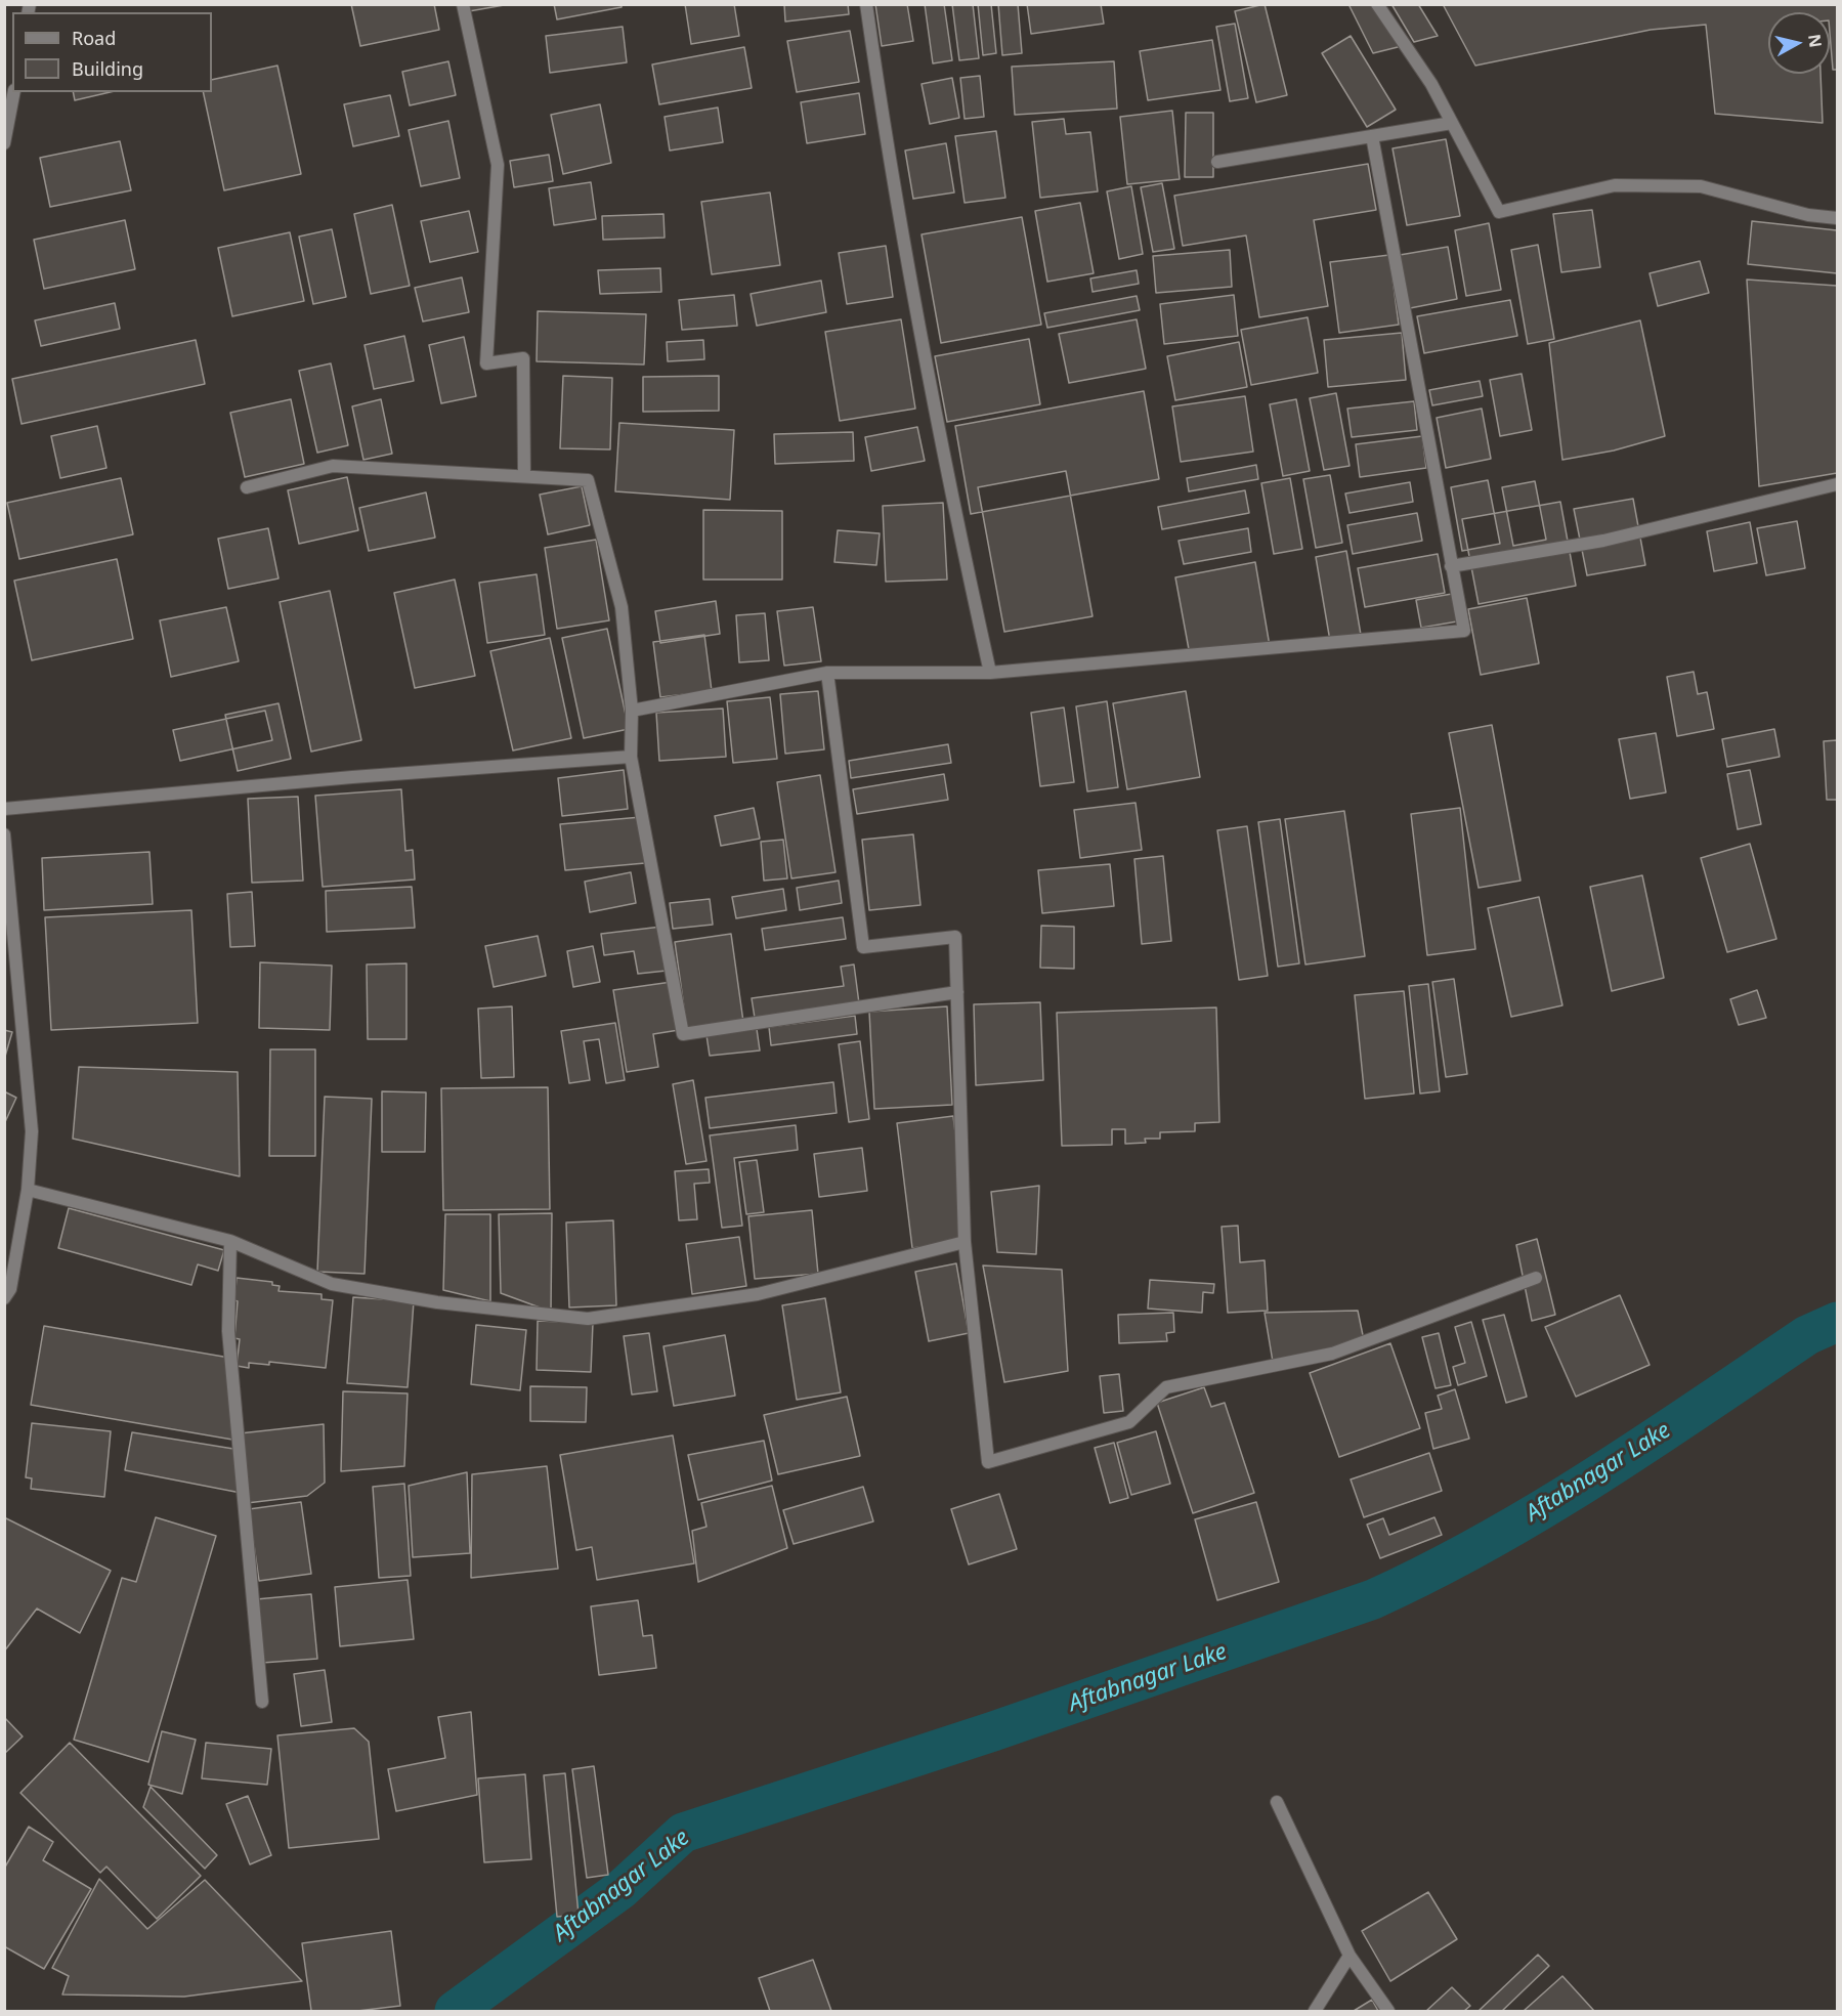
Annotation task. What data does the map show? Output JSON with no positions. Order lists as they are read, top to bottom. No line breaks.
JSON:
{"water":["Aftabnagar Lake"],"legend":["Road","Building"],"north":"right"}
